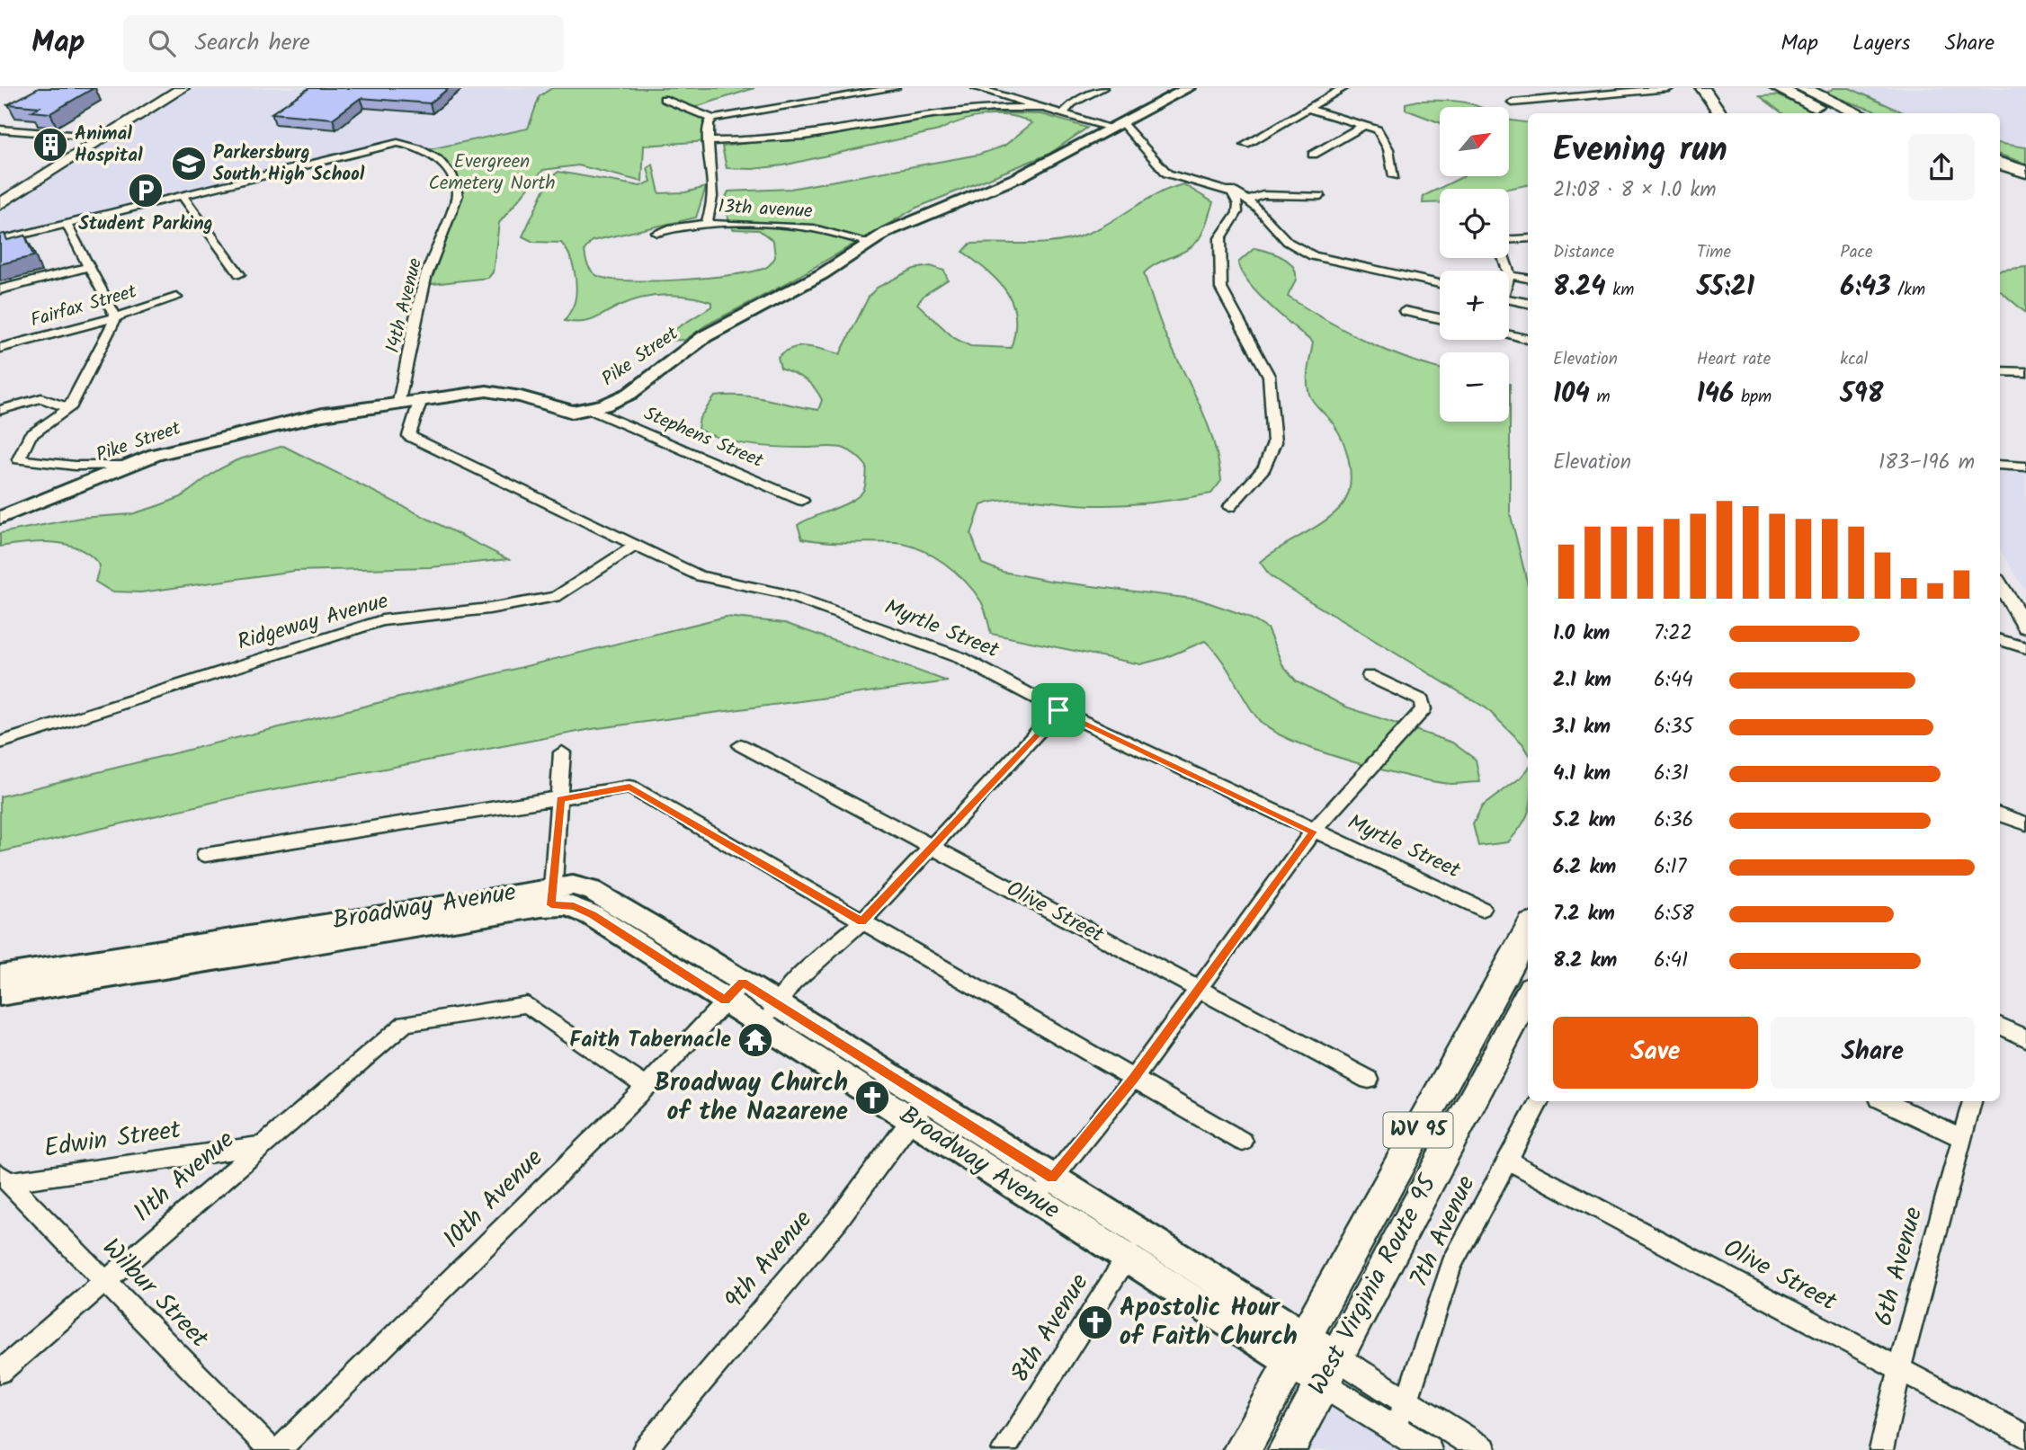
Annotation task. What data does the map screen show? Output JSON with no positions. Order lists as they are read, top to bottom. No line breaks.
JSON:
{"streets":{"main road":["Pike Street","Broadway Avenue","WV 95","West Virginia Route 95"],"street":["13th avenue","14th Avenue","Fairfax Street","Stephens Street","Ridgeway Avenue","Myrtle Street","Olive Street","Edwin Street","11th Avenue","10th Avenue","7th Avenue","9th Avenue","6th Avenue","Wilbur Street","8th Avenue"]},"crossings":[["13th avenue","Pike Street"],["14th Avenue","Pike Street"],["Pike Street","Stephens Street"],["Pike Street","Myrtle Street"],["Ridgeway Avenue","Myrtle Street"],["Broadway Avenue","10th Avenue"],["Broadway Avenue","7th Avenue"],["Broadway Avenue","9th Avenue"],["Broadway Avenue","West Virginia Route 95"],["Broadway Avenue","8th Avenue"],["Olive Street","7th Avenue"],["Olive Street","6th Avenue"],["Edwin Street","11th Avenue"],["Edwin Street","Wilbur Street"],["11th Avenue","10th Avenue"],["11th Avenue","Wilbur Street"]],"parks":["Evergreen Cemetery North"],"places":{"building":["Animal Hospital"],"school or university":["Parkersburg South High School"],"parking":["Student Parking"],"temple":["Faith Tabernacle"],"church":["Broadway Church of the Nazarene","Apostolic Hour of Faith Church"]},"north":"top right","page":{"header":"Map","search":"Search here","nav":["Map","Layers","Share"],"map_buttons":["+","−"],"heading":["Evening run","21:08 · 8 × 1.0 km"],"stats":[["Distance","8.24 km"],["Time","55:21"],["Pace","6:43 /km"],["Elevation","104 m"],["Heart rate","146 bpm"],["kcal","598"]],"chart":["Elevation","183–196 m"],"list":[{"name":"1.0 km","note":"7:22"},{"name":"2.1 km","note":"6:44"},{"name":"3.1 km","note":"6:35"},{"name":"4.1 km","note":"6:31"},{"name":"5.2 km","note":"6:36"},{"name":"6.2 km","note":"6:17"},{"name":"7.2 km","note":"6:58"},{"name":"8.2 km","note":"6:41"}],"buttons":["Save","Share"]}}
